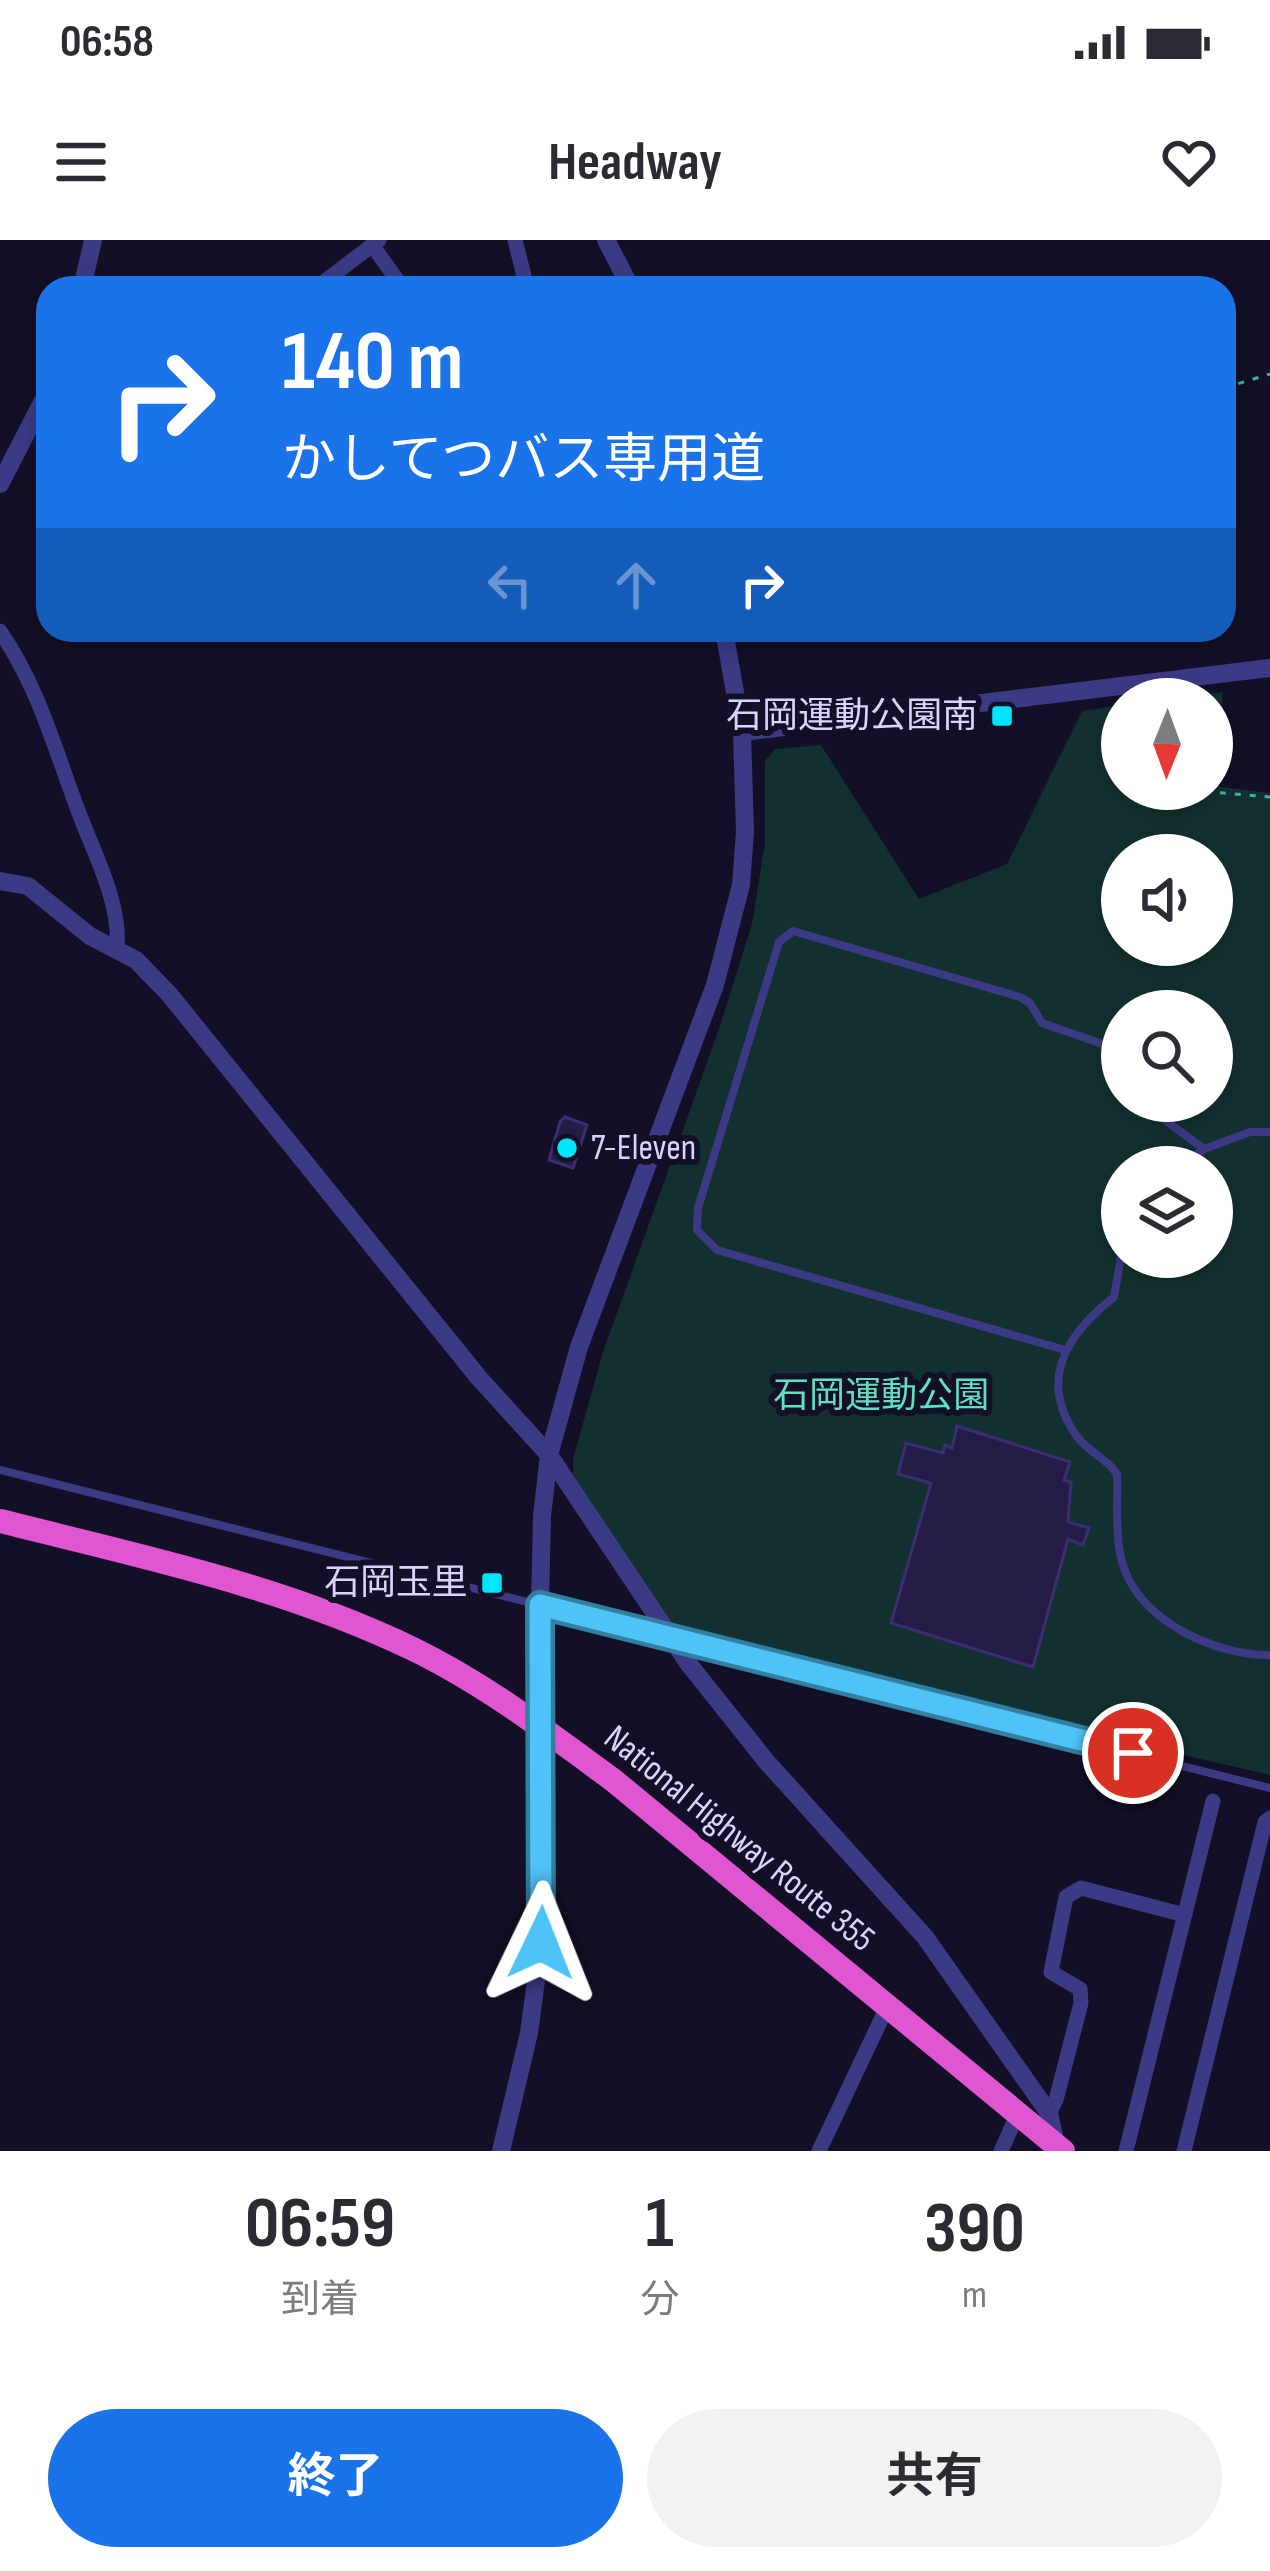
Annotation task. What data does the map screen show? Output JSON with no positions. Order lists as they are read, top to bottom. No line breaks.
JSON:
{"streets":{"highway":["National Highway Route 355"]},"parks":["石岡運動公園"],"places":{"transit":["石岡運動公園南","石岡玉里"],"other":["7-Eleven"]},"north":"bottom","page":{"status":"06:58","header":"Headway","turn":["140 m","かしてつバス専用道"],"eta":["06:59","到着","1","分","390","m"],"buttons":["終了","共有"]}}
